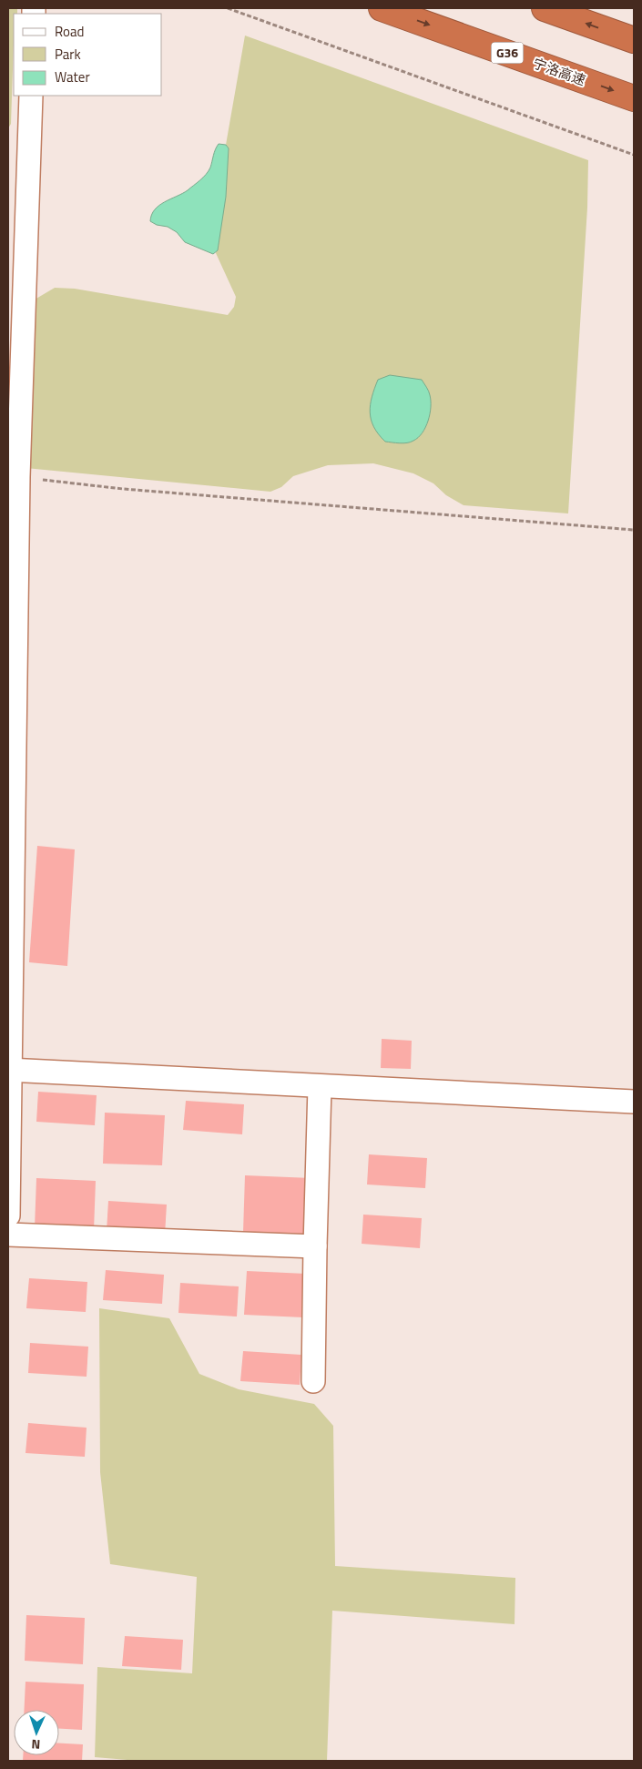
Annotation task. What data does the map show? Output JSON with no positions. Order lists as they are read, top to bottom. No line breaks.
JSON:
{"streets":{"highway":["G36","宁洛高速"]},"legend":["Road","Park","Water"],"north":"bottom"}
